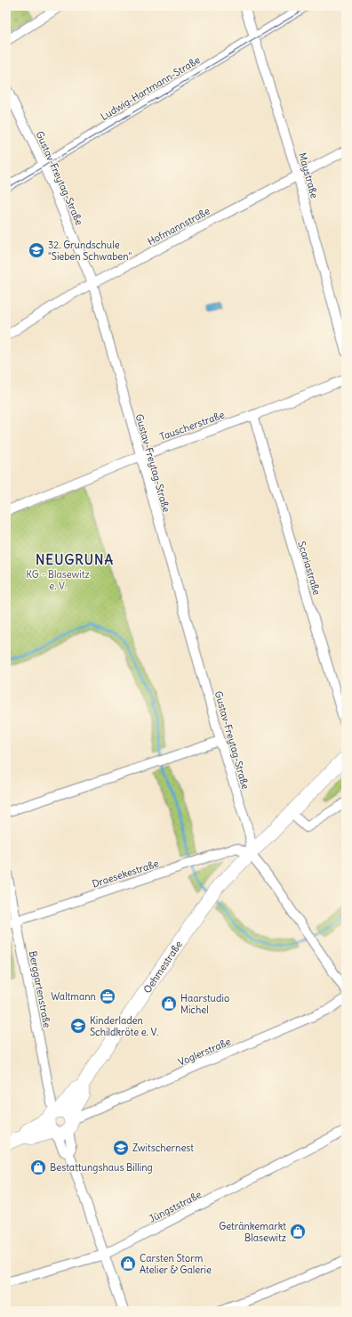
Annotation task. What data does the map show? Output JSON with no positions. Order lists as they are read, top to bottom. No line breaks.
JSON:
{"streets":{"main road":["Oehmestraße"],"street":["Ludwig-Hartmann-Straße","Maystraße","Gustav-Freytag-Straße","Hofmannstraße","Tauscherstraße","Scariastraße","Draesekestraße","Berggartenstraße","Voglerstraße","Jüngststraße"]},"crossings":[["Ludwig-Hartmann-Straße","Maystraße"],["Ludwig-Hartmann-Straße","Gustav-Freytag-Straße"],["Maystraße","Hofmannstraße"],["Gustav-Freytag-Straße","Hofmannstraße"],["Gustav-Freytag-Straße","Tauscherstraße"],["Gustav-Freytag-Straße","Draesekestraße"],["Gustav-Freytag-Straße","Oehmestraße"],["Tauscherstraße","Scariastraße"],["Draesekestraße","Oehmestraße"],["Draesekestraße","Berggartenstraße"],["Oehmestraße","Berggartenstraße"],["Oehmestraße","Voglerstraße"],["Berggartenstraße","Voglerstraße"],["Berggartenstraße","Jüngststraße"]],"districts":["NEUGRUNA"],"parks":["KG - Blasewitz e. V."],"places":{"school or university":["32. Grundschule \"Sieben Schwaben\"","Kinderladen Schildkröte e. V.","Zwitschernest"],"office":["Waltmann"],"shop":["Haarstudio Michel","Bestattungshaus Billing","Getränkemarkt Blasewitz","Carsten Storm Atelier & Galerie"]}}
